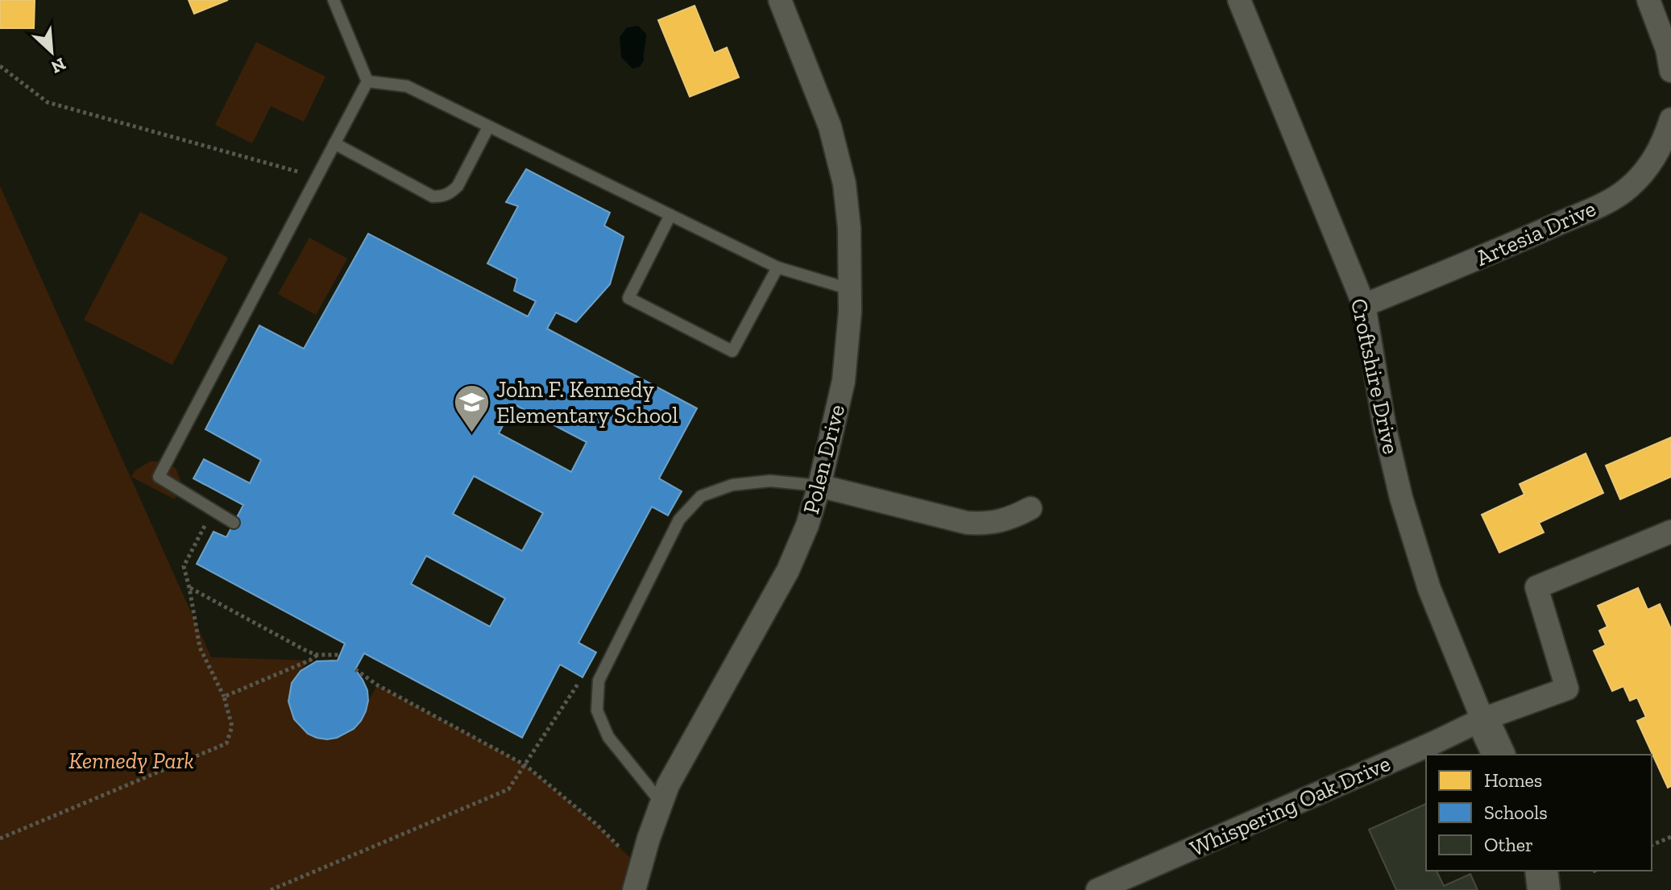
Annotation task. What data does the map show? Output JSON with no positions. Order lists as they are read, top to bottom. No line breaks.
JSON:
{"streets":{"street":["Artesia Drive","Croftshire Drive","Polen Drive","Whispering Oak Drive"]},"crossings":[["Artesia Drive","Croftshire Drive"],["Croftshire Drive","Whispering Oak Drive"]],"parks":["Kennedy Park"],"places":{"school or university":["John F. Kennedy Elementary School"]},"legend":["Homes","Schools","Other"],"north":"bottom right"}
